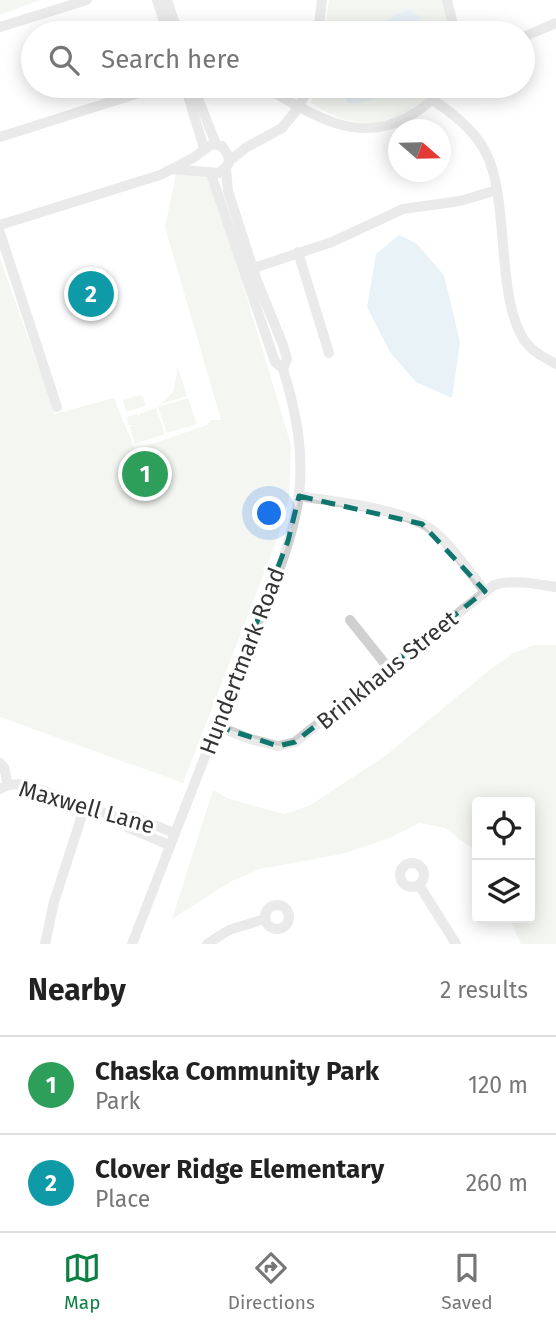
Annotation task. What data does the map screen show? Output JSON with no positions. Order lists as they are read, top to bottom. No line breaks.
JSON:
{"streets":{"street":["Hundertmark Road","Brinkhaus Street","Maxwell Lane"]},"crossings":[["Hundertmark Road","Brinkhaus Street"],["Hundertmark Road","Maxwell Lane"]],"north":"right","page":{"search":"Search here","pins":["2","1"],"heading":["Nearby","2 results"],"list":[{"mark":"1","name":"Chaska Community Park","note":"Park","value":"120 m"},{"mark":"2","name":"Clover Ridge Elementary","note":"Place","value":"260 m"}],"nav":["Map","Directions","Saved"]}}
